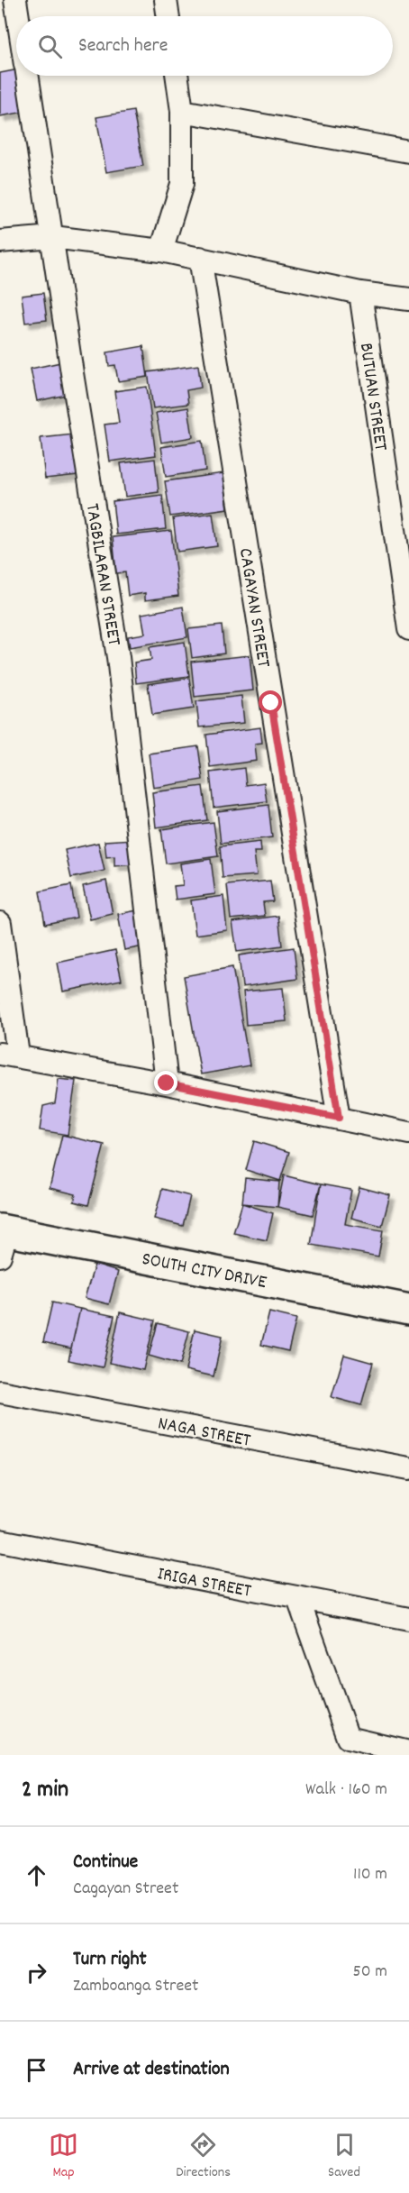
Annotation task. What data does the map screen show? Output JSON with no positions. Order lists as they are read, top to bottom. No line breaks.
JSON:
{"streets":{"street":["BUTUAN STREET","TAGBILARAN STREET","CAGAYAN STREET","SOUTH CITY DRIVE","NAGA STREET","IRIGA STREET"]},"page":{"search":"Search here","heading":["2 min","Walk · 160 m"],"list":[["Continue","Cagayan Street","110 m"],["Turn right","Zamboanga Street","50 m"],"Arrive at destination"],"nav":["Map","Directions","Saved"]}}
